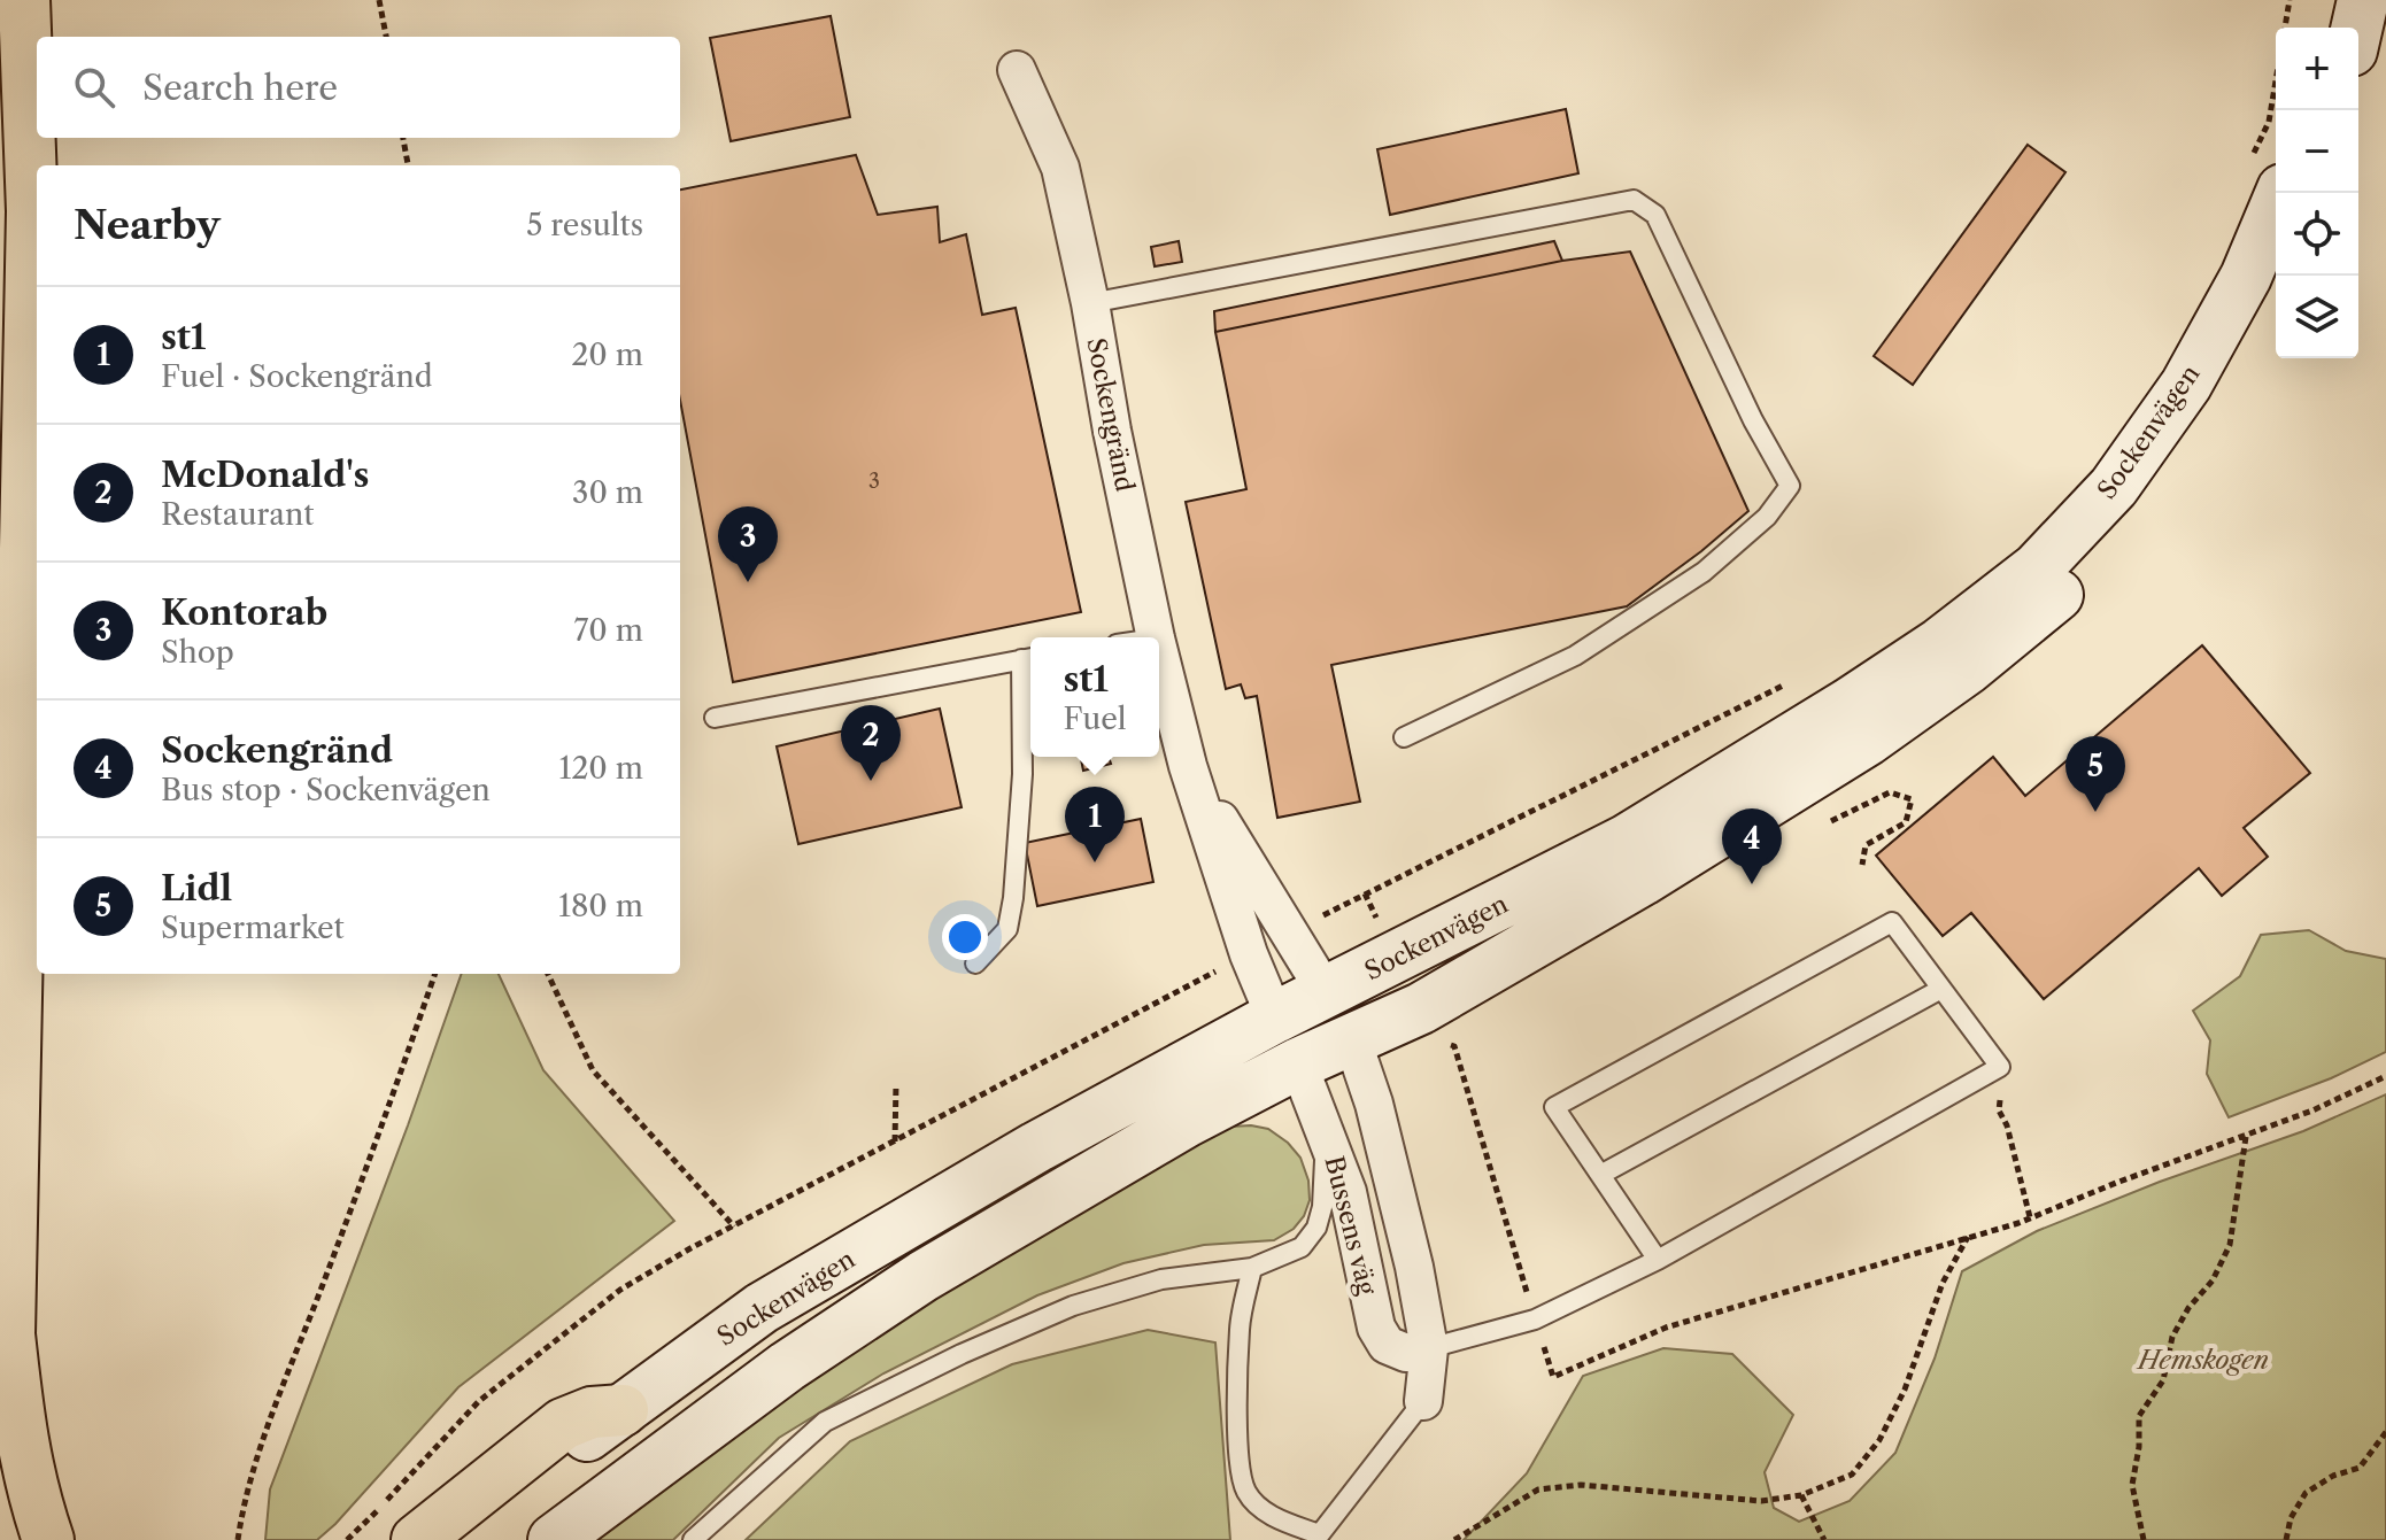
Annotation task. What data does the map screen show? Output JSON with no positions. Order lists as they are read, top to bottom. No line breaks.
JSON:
{"streets":{"main road":["Sockenvägen"],"street":["Sockengränd","Bussens väg"]},"crossings":[["Sockengränd","Sockenvägen"],["Sockenvägen","Bussens väg"]],"parks":["Hemskogen"],"house_numbers":["3"],"page":{"map_buttons":["+","−"],"search":"Search here","heading":["Nearby","5 results"],"list":[{"mark":"1","name":"st1","note":"Fuel · Sockengränd","value":"20 m"},{"mark":"2","name":"McDonald's","note":"Restaurant","value":"30 m"},{"mark":"3","name":"Kontorab","note":"Shop","value":"70 m"},{"mark":"4","name":"Sockengränd","note":"Bus stop · Sockenvägen","value":"120 m"},{"mark":"5","name":"Lidl","note":"Supermarket","value":"180 m"}],"pins":["3","2","5","1","4"],"popup":["st1","Fuel"]}}
